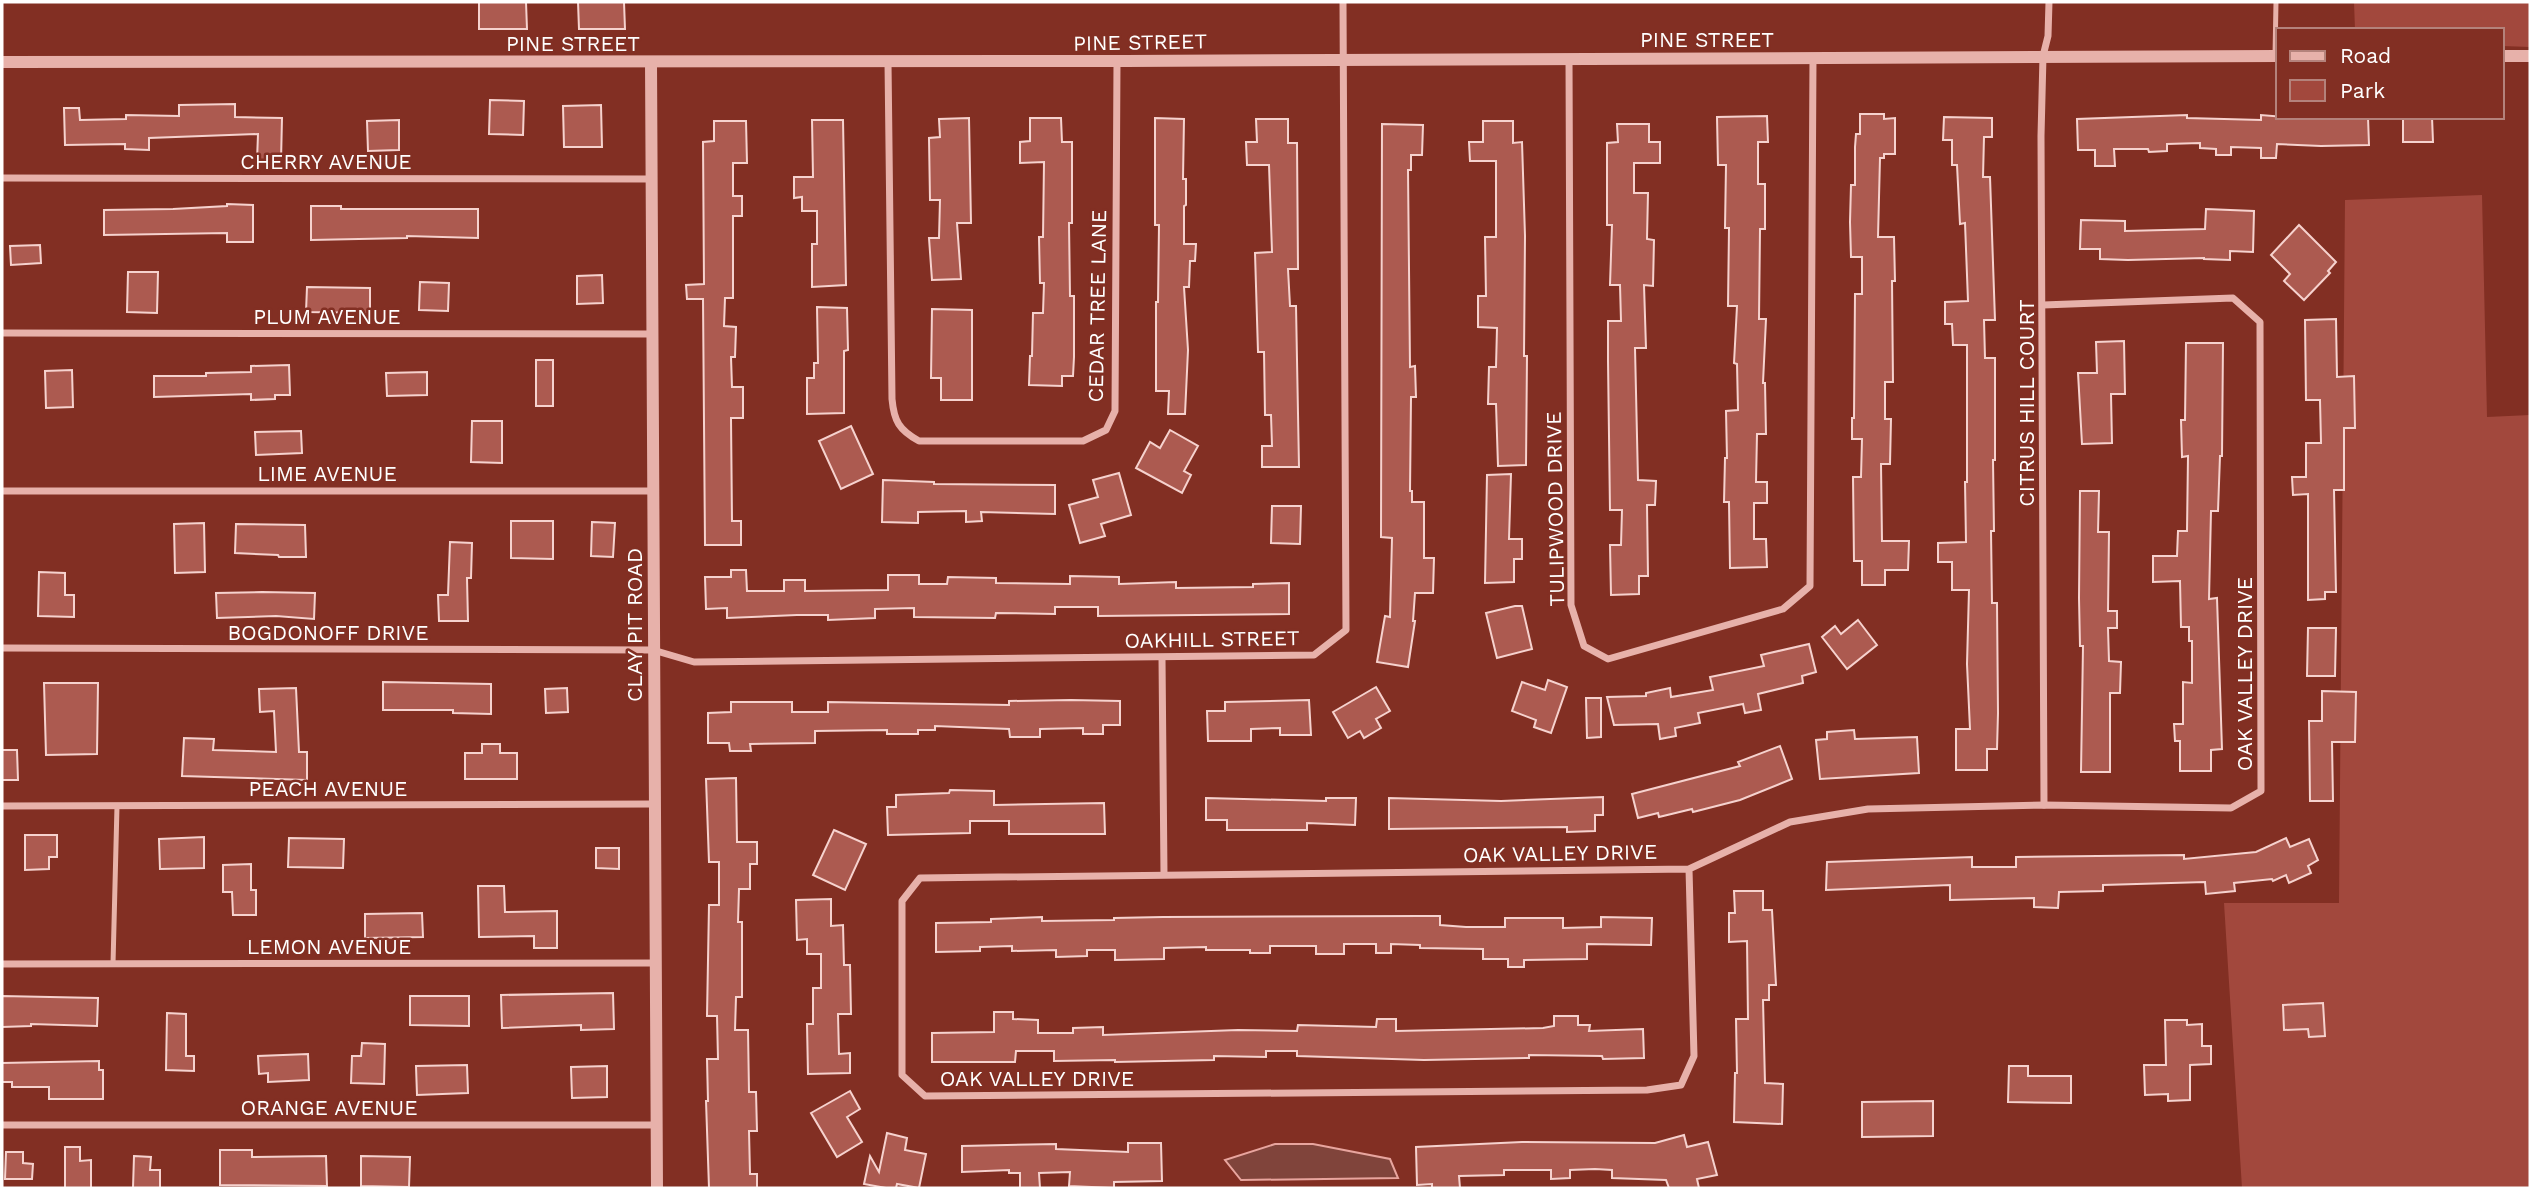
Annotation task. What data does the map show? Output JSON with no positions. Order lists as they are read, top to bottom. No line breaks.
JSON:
{"streets":{"street":["PINE STREET","CHERRY AVENUE","CEDAR TREE LANE","PLUM AVENUE","CITRUS HILL COURT","LIME AVENUE","TULIPWOOD DRIVE","CLAY PIT ROAD","BOGDONOFF DRIVE","OAKHILL STREET","OAK VALLEY DRIVE","PEACH AVENUE","LEMON AVENUE","ORANGE AVENUE"]},"crossings":[["PINE STREET","CEDAR TREE LANE"],["PINE STREET","CITRUS HILL COURT"],["PINE STREET","TULIPWOOD DRIVE"],["PINE STREET","CLAY PIT ROAD"],["PINE STREET","OAKHILL STREET"],["CHERRY AVENUE","CLAY PIT ROAD"],["PLUM AVENUE","CLAY PIT ROAD"],["CITRUS HILL COURT","OAK VALLEY DRIVE"],["LIME AVENUE","CLAY PIT ROAD"],["CLAY PIT ROAD","BOGDONOFF DRIVE"],["CLAY PIT ROAD","OAKHILL STREET"],["CLAY PIT ROAD","PEACH AVENUE"],["CLAY PIT ROAD","LEMON AVENUE"],["CLAY PIT ROAD","ORANGE AVENUE"],["BOGDONOFF DRIVE","OAKHILL STREET"]],"legend":["Road","Park"]}
